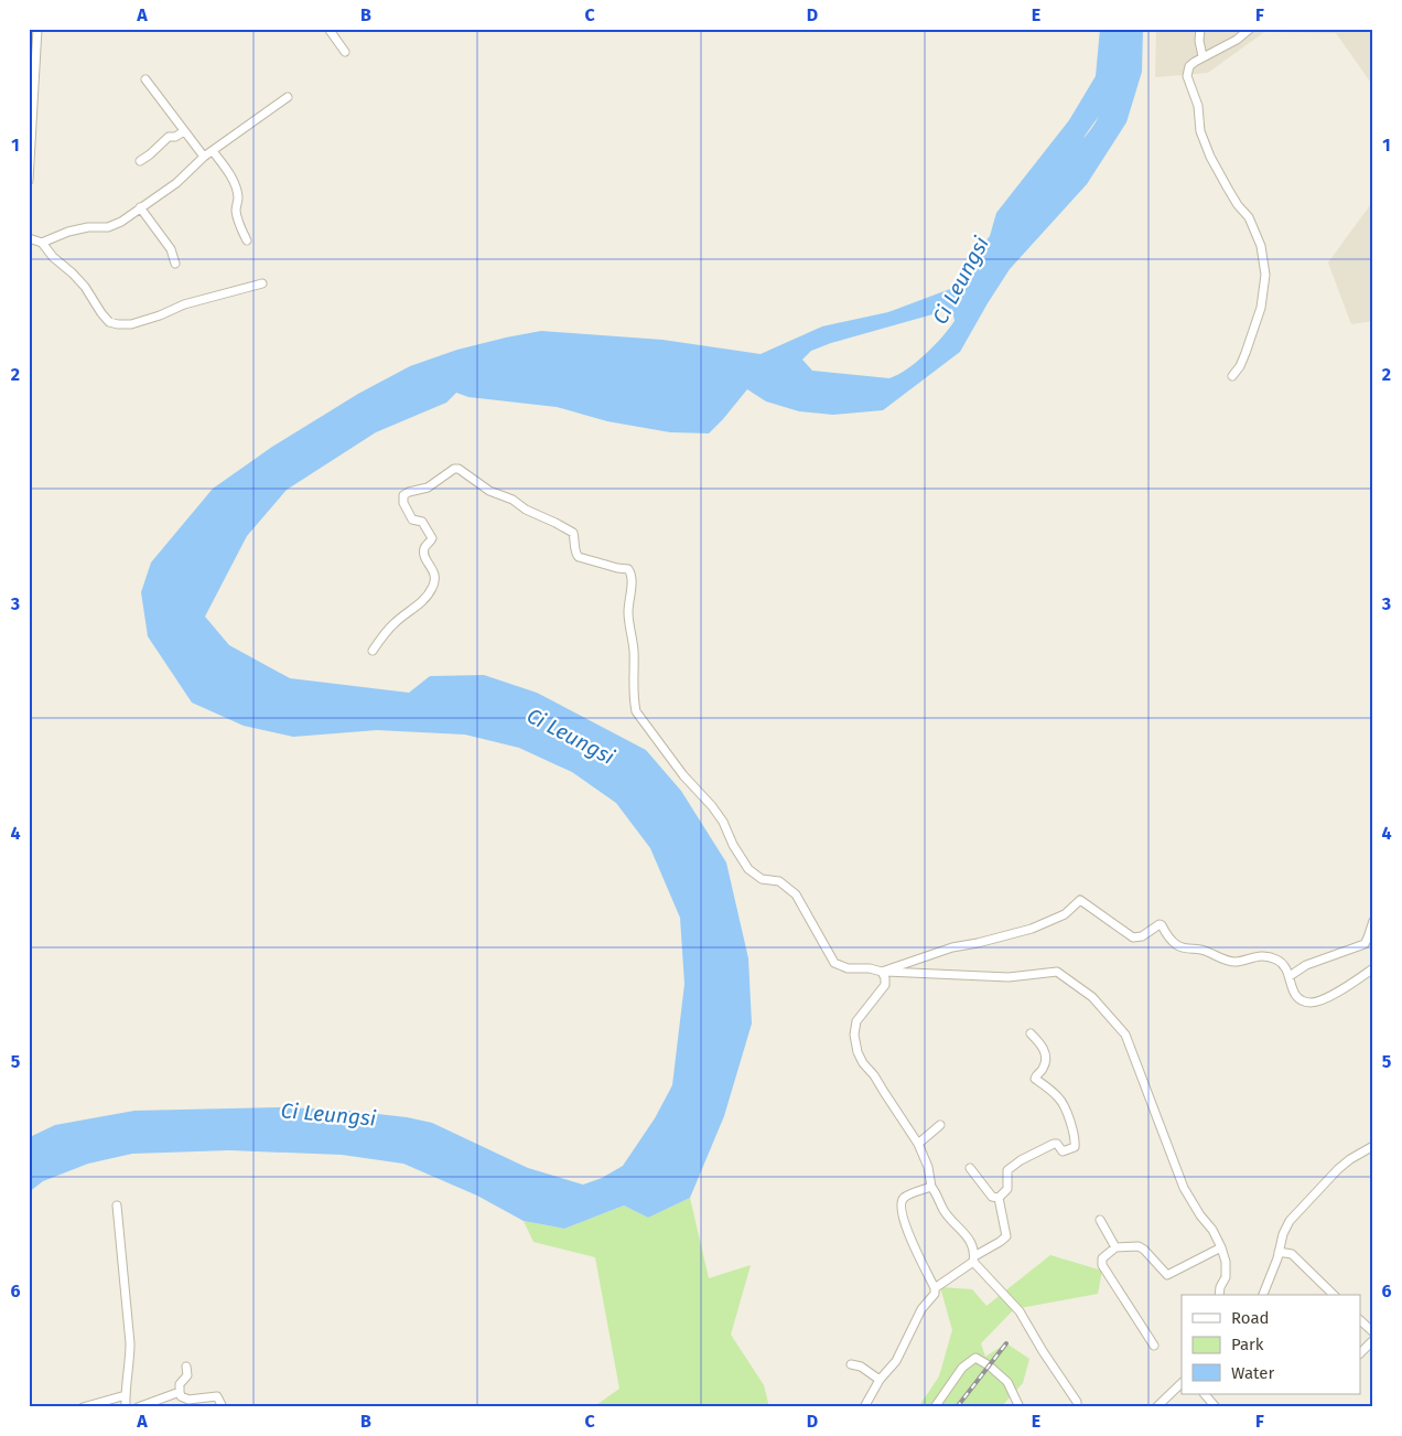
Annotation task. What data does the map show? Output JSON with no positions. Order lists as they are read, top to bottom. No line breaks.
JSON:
{"water":["Ci Leungsi"],"legend":["Road","Park","Water"],"grid":{"columns":["A","B","C","D","E","F"],"rows":["1","2","3","4","5","6"]}}
